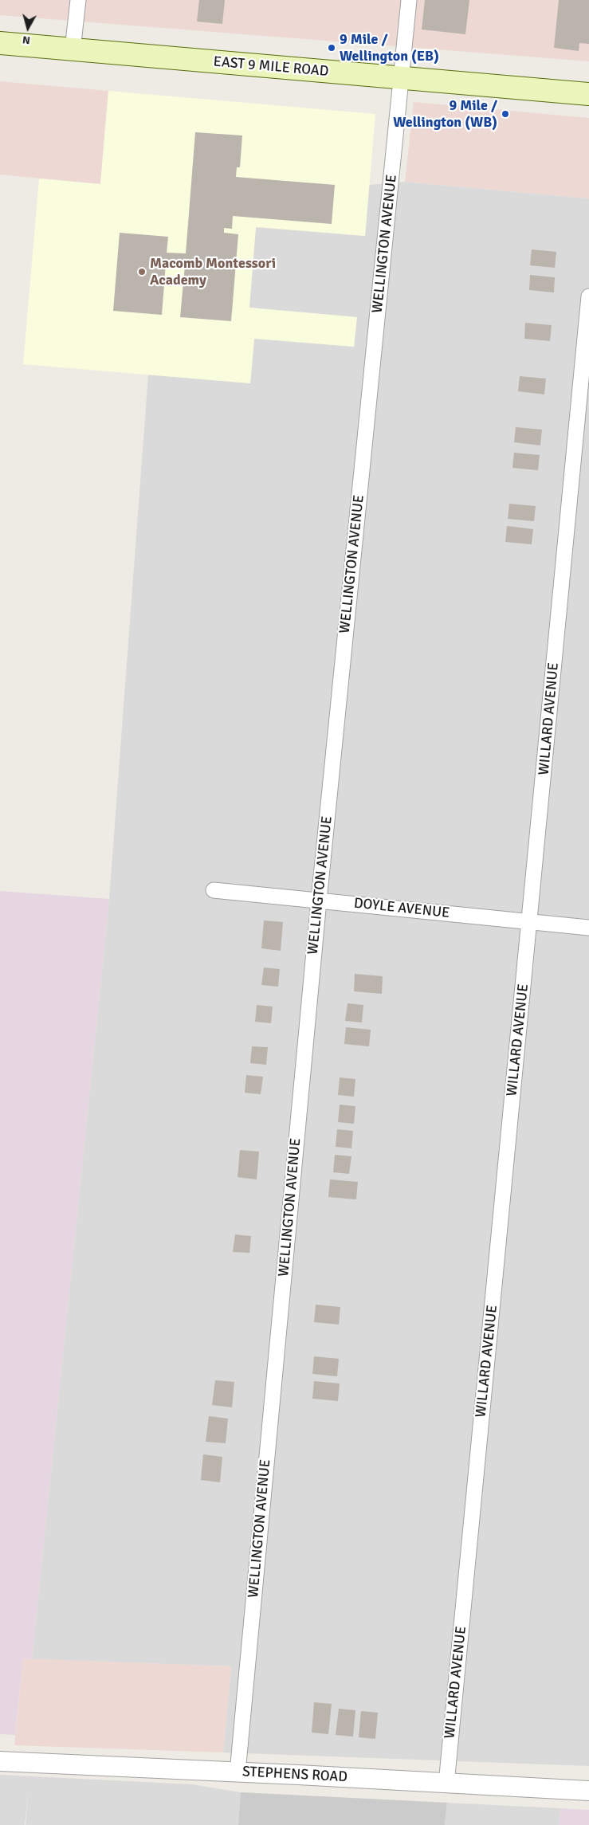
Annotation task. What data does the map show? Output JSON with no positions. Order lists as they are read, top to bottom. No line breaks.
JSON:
{"streets":{"main road":["EAST 9 MILE ROAD"],"street":["WELLINGTON AVENUE","WILLARD AVENUE","DOYLE AVENUE","STEPHENS ROAD"]},"crossings":[["EAST 9 MILE ROAD","WELLINGTON AVENUE"],["WELLINGTON AVENUE","DOYLE AVENUE"],["WELLINGTON AVENUE","STEPHENS ROAD"],["WILLARD AVENUE","DOYLE AVENUE"],["WILLARD AVENUE","STEPHENS ROAD"]],"places":["9 Mile / Wellington (EB)","9 Mile / Wellington (WB)","Macomb Montessori Academy"],"north":"bottom"}
